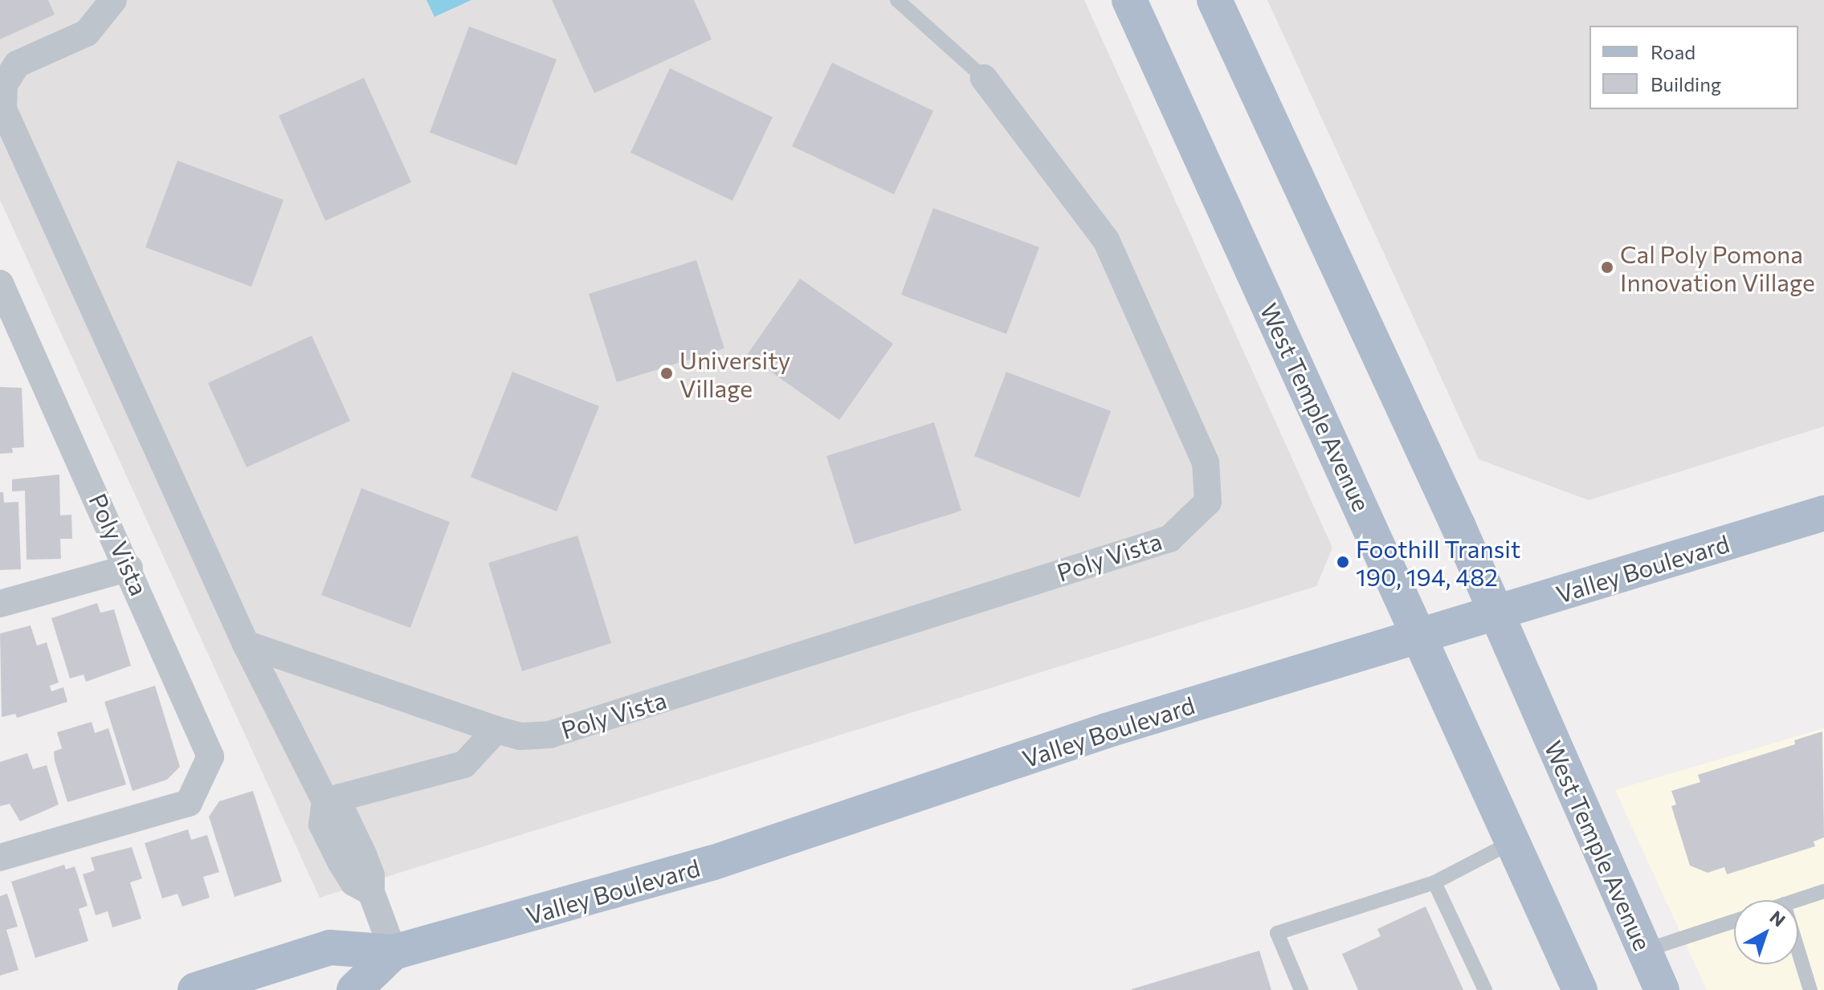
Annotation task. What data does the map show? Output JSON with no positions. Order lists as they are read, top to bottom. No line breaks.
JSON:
{"streets":{"main road":["West Temple Avenue","Valley Boulevard"],"street":["Poly Vista"]},"crossings":[["West Temple Avenue","Valley Boulevard"]],"places":["Cal Poly Pomona Innovation Village","University Village","Foothill Transit 190, 194, 482"],"legend":["Road","Building"],"north":"top right"}
